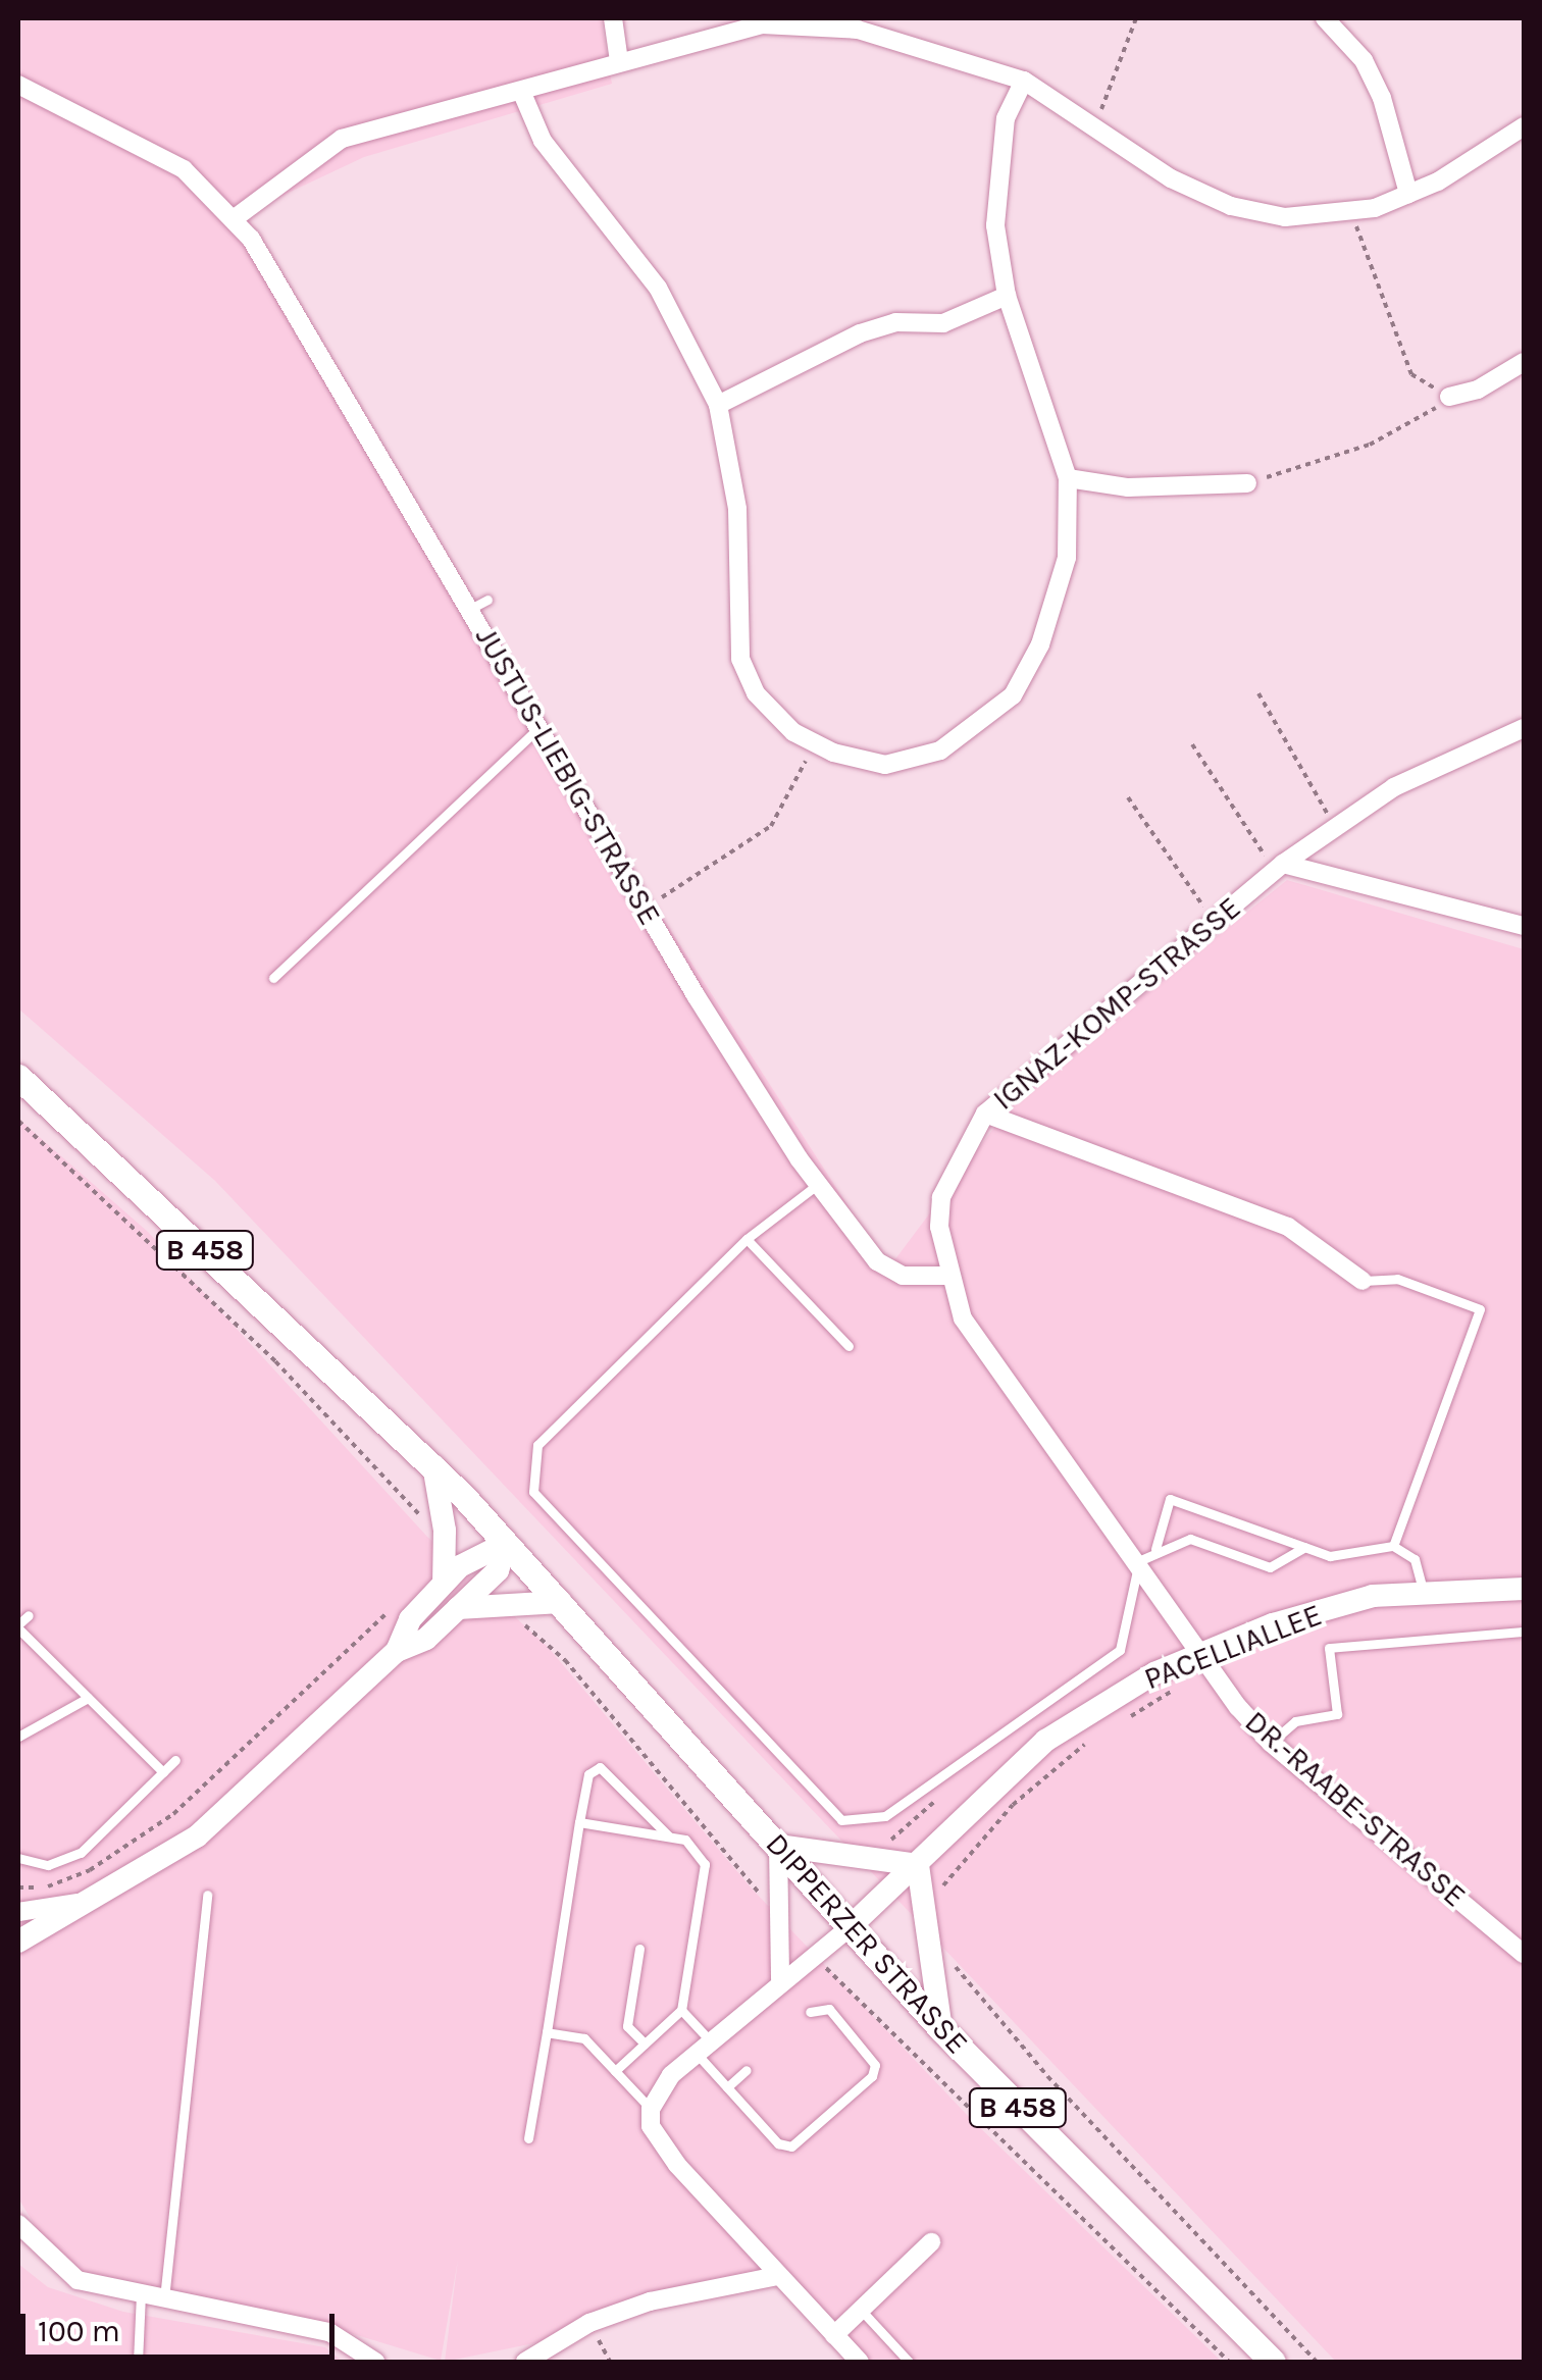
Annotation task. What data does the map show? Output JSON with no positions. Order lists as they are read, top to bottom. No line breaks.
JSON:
{"streets":{"main road":["B 458","PACELLIALLEE","DIPPERZER STRASSE"],"street":["JUSTUS-LIEBIG-STRASSE","IGNAZ-KOMP-STRASSE","DR.-RAABE-STRASSE"]},"crossings":[["JUSTUS-LIEBIG-STRASSE","IGNAZ-KOMP-STRASSE"],["IGNAZ-KOMP-STRASSE","PACELLIALLEE"],["IGNAZ-KOMP-STRASSE","DR.-RAABE-STRASSE"],["B 458","DIPPERZER STRASSE"],["PACELLIALLEE","DR.-RAABE-STRASSE"],["PACELLIALLEE","DIPPERZER STRASSE"]],"scale_bar":"100 m"}
